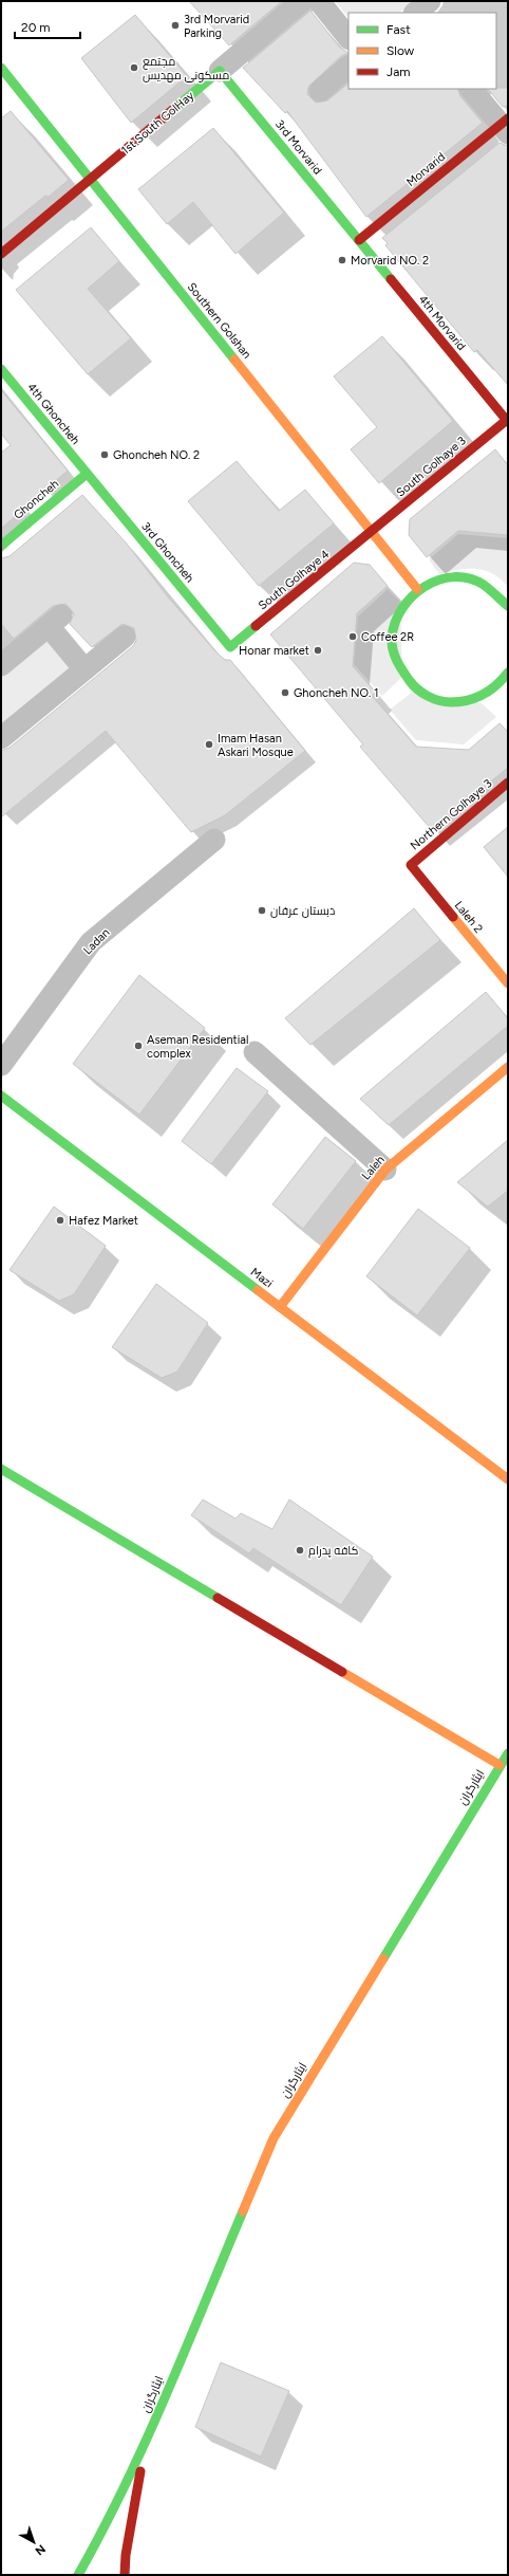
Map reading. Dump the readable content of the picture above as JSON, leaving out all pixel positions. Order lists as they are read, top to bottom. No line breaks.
{"streets":{"street":["1st South GolHay","3rd Morvarid","Morvarid","Southern Golshan","4th Morvarid","4th Ghoncheh","South Golhaye 3","Ghoncheh","3rd Ghoncheh","South Golhaye 4","Northern Golhaye 3","Laleh 2","Ladan","Laleh","Mazi","ایثارگران"]},"crossings":[["1st South GolHay","3rd Morvarid"],["1st South GolHay","Southern Golshan"],["3rd Morvarid","Morvarid"],["3rd Morvarid","4th Morvarid"],["Morvarid","4th Morvarid"],["Southern Golshan","South Golhaye 3"],["Southern Golshan","South Golhaye 4"],["4th Morvarid","South Golhaye 3"],["4th Ghoncheh","Ghoncheh"],["4th Ghoncheh","3rd Ghoncheh"],["South Golhaye 3","South Golhaye 4"],["Ghoncheh","3rd Ghoncheh"],["3rd Ghoncheh","South Golhaye 4"],["Northern Golhaye 3","Laleh 2"],["Laleh","Mazi"]],"places":["3rd Morvarid Parking","مجتمع مسکونی مهدیس","Morvarid NO. 2","Ghoncheh NO. 2","Coffee 2R","Honar market","Ghoncheh NO. 1","Imam Hasan Askari Mosque","دبستان عرفان","Aseman Residential complex","Hafez Market","کافه پدرام"],"legend":["Fast","Slow","Jam"],"scale_bar":"20 m","north":"bottom right"}
